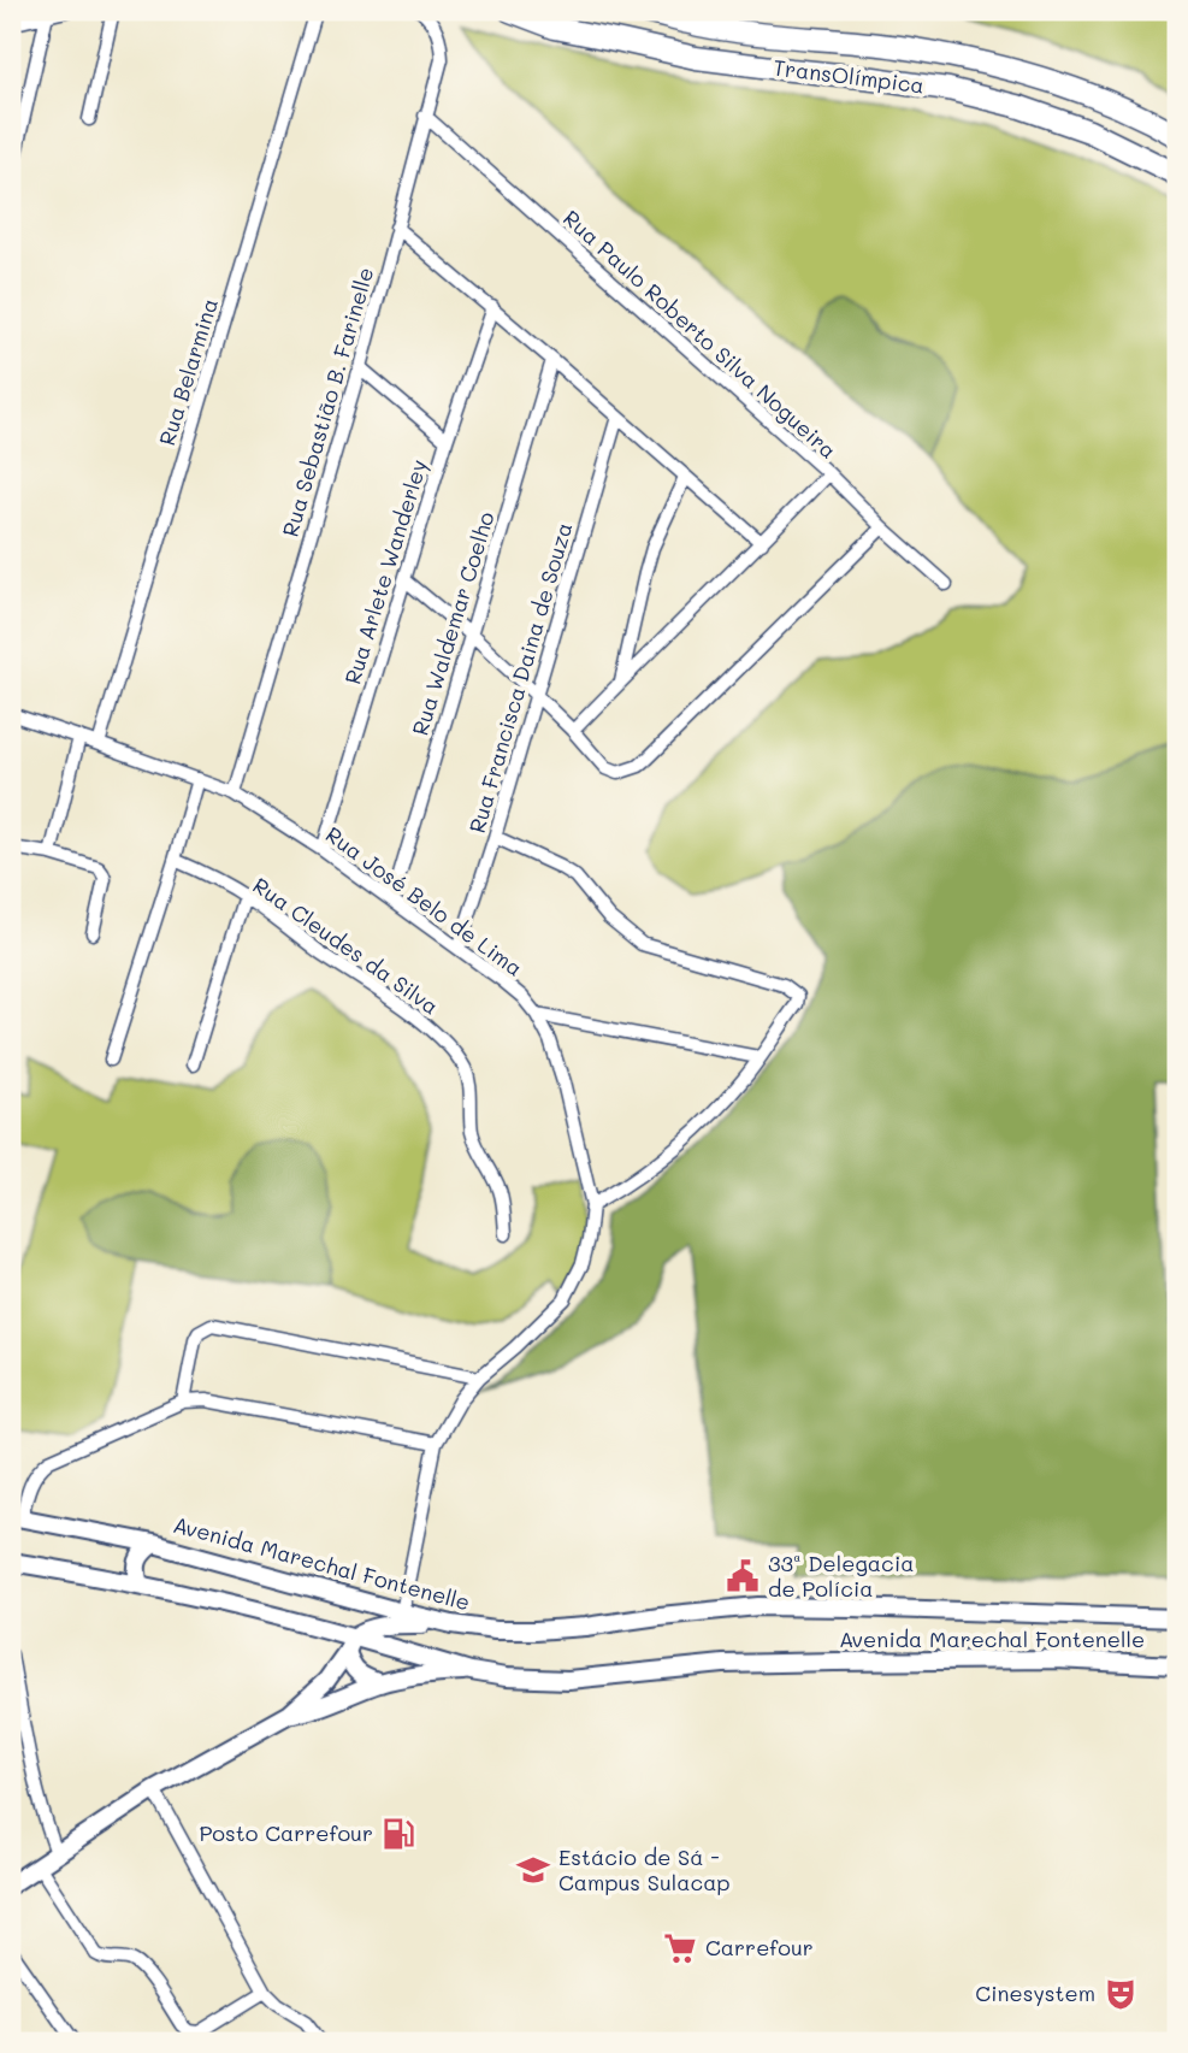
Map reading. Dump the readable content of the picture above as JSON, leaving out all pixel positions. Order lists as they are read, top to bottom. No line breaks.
{"streets":{"highway":["TransOlímpica"],"main road":["Avenida Marechal Fontenelle"],"street":["Rua Paulo Roberto Silva Nogueira","Rua Belarmina","Rua Sebastião B. Farinelle","Rua Arlete Wanderley","Rua Waldemar Coelho","Rua Francisca Daina de Souza","Rua José Belo de Lima","Rua Cleudes da Silva"]},"crossings":[["Rua Paulo Roberto Silva Nogueira","Rua Sebastião B. Farinelle"],["Rua Belarmina","Rua José Belo de Lima"],["Rua Sebastião B. Farinelle","Rua José Belo de Lima"],["Rua Arlete Wanderley","Rua José Belo de Lima"],["Rua Waldemar Coelho","Rua José Belo de Lima"],["Rua Francisca Daina de Souza","Rua José Belo de Lima"],["Rua José Belo de Lima","Avenida Marechal Fontenelle"]],"places":{"public building":["33ª Delegacia de Polícia"],"fuel station":["Posto Carrefour"],"school or university":["Estácio de Sá - Campus Sulacap"],"supermarket":["Carrefour"],"theatre":["Cinesystem"]}}
